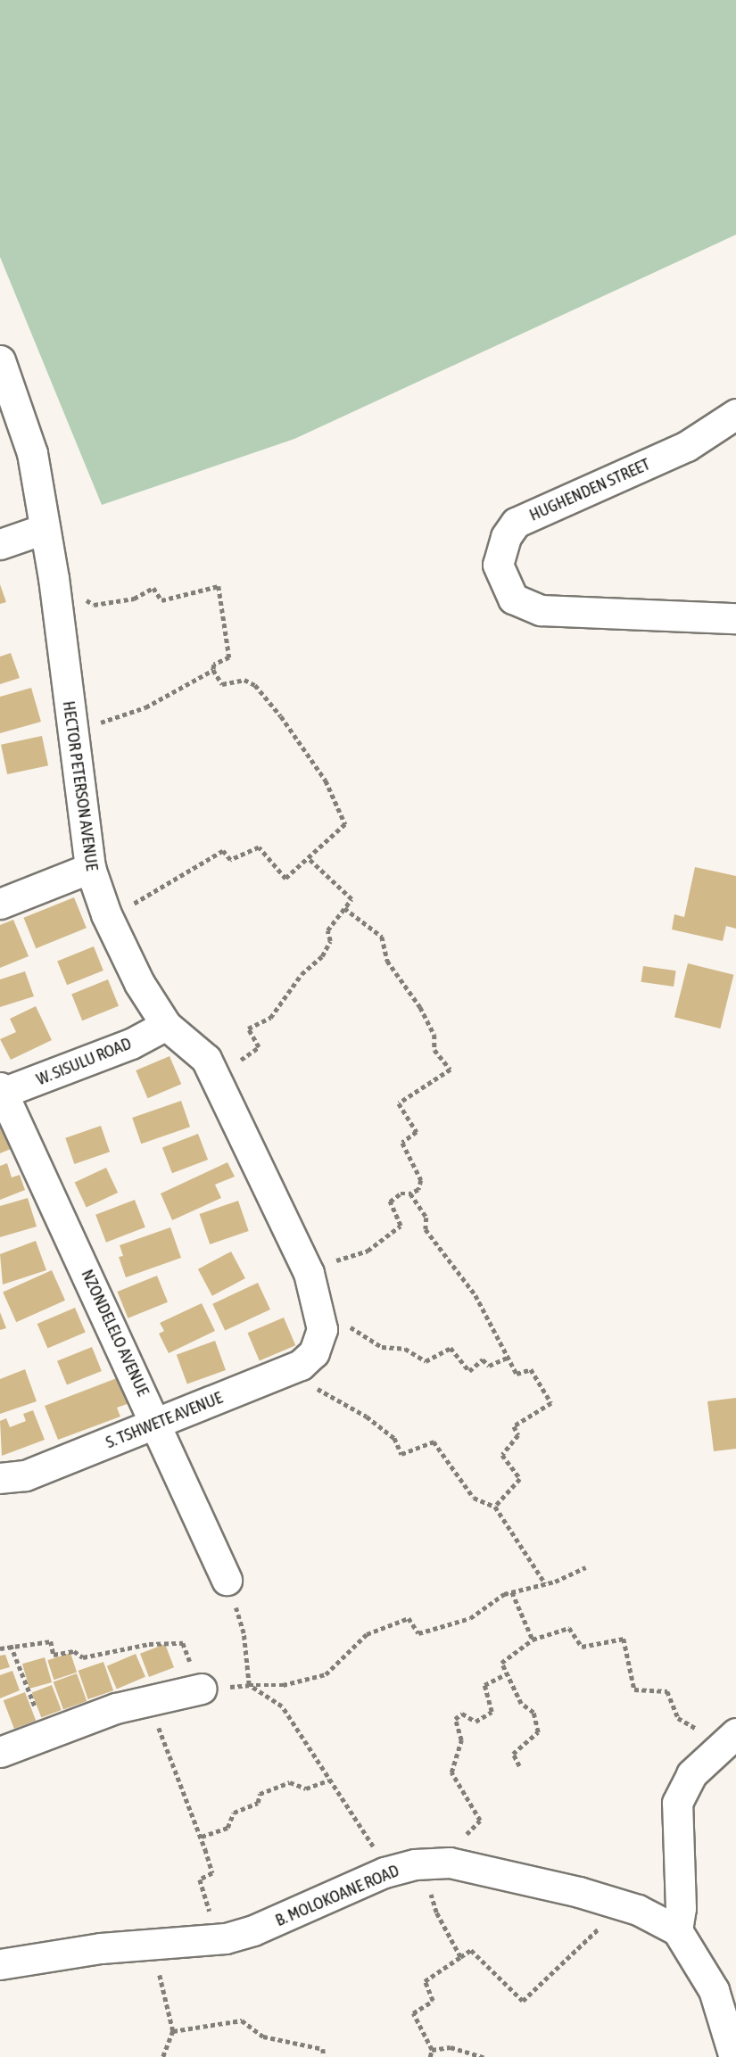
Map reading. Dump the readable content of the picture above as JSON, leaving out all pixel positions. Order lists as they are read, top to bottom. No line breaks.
{"streets":{"street":["HUGHENDEN STREET","HECTOR PETERSON AVENUE","W. SISULU ROAD","NZONDELELO AVENUE","S. TSHWETE AVENUE","B. MOLOKOANE ROAD"]},"crossings":[["HECTOR PETERSON AVENUE","W. SISULU ROAD"],["HECTOR PETERSON AVENUE","S. TSHWETE AVENUE"],["W. SISULU ROAD","NZONDELELO AVENUE"],["NZONDELELO AVENUE","S. TSHWETE AVENUE"]]}
